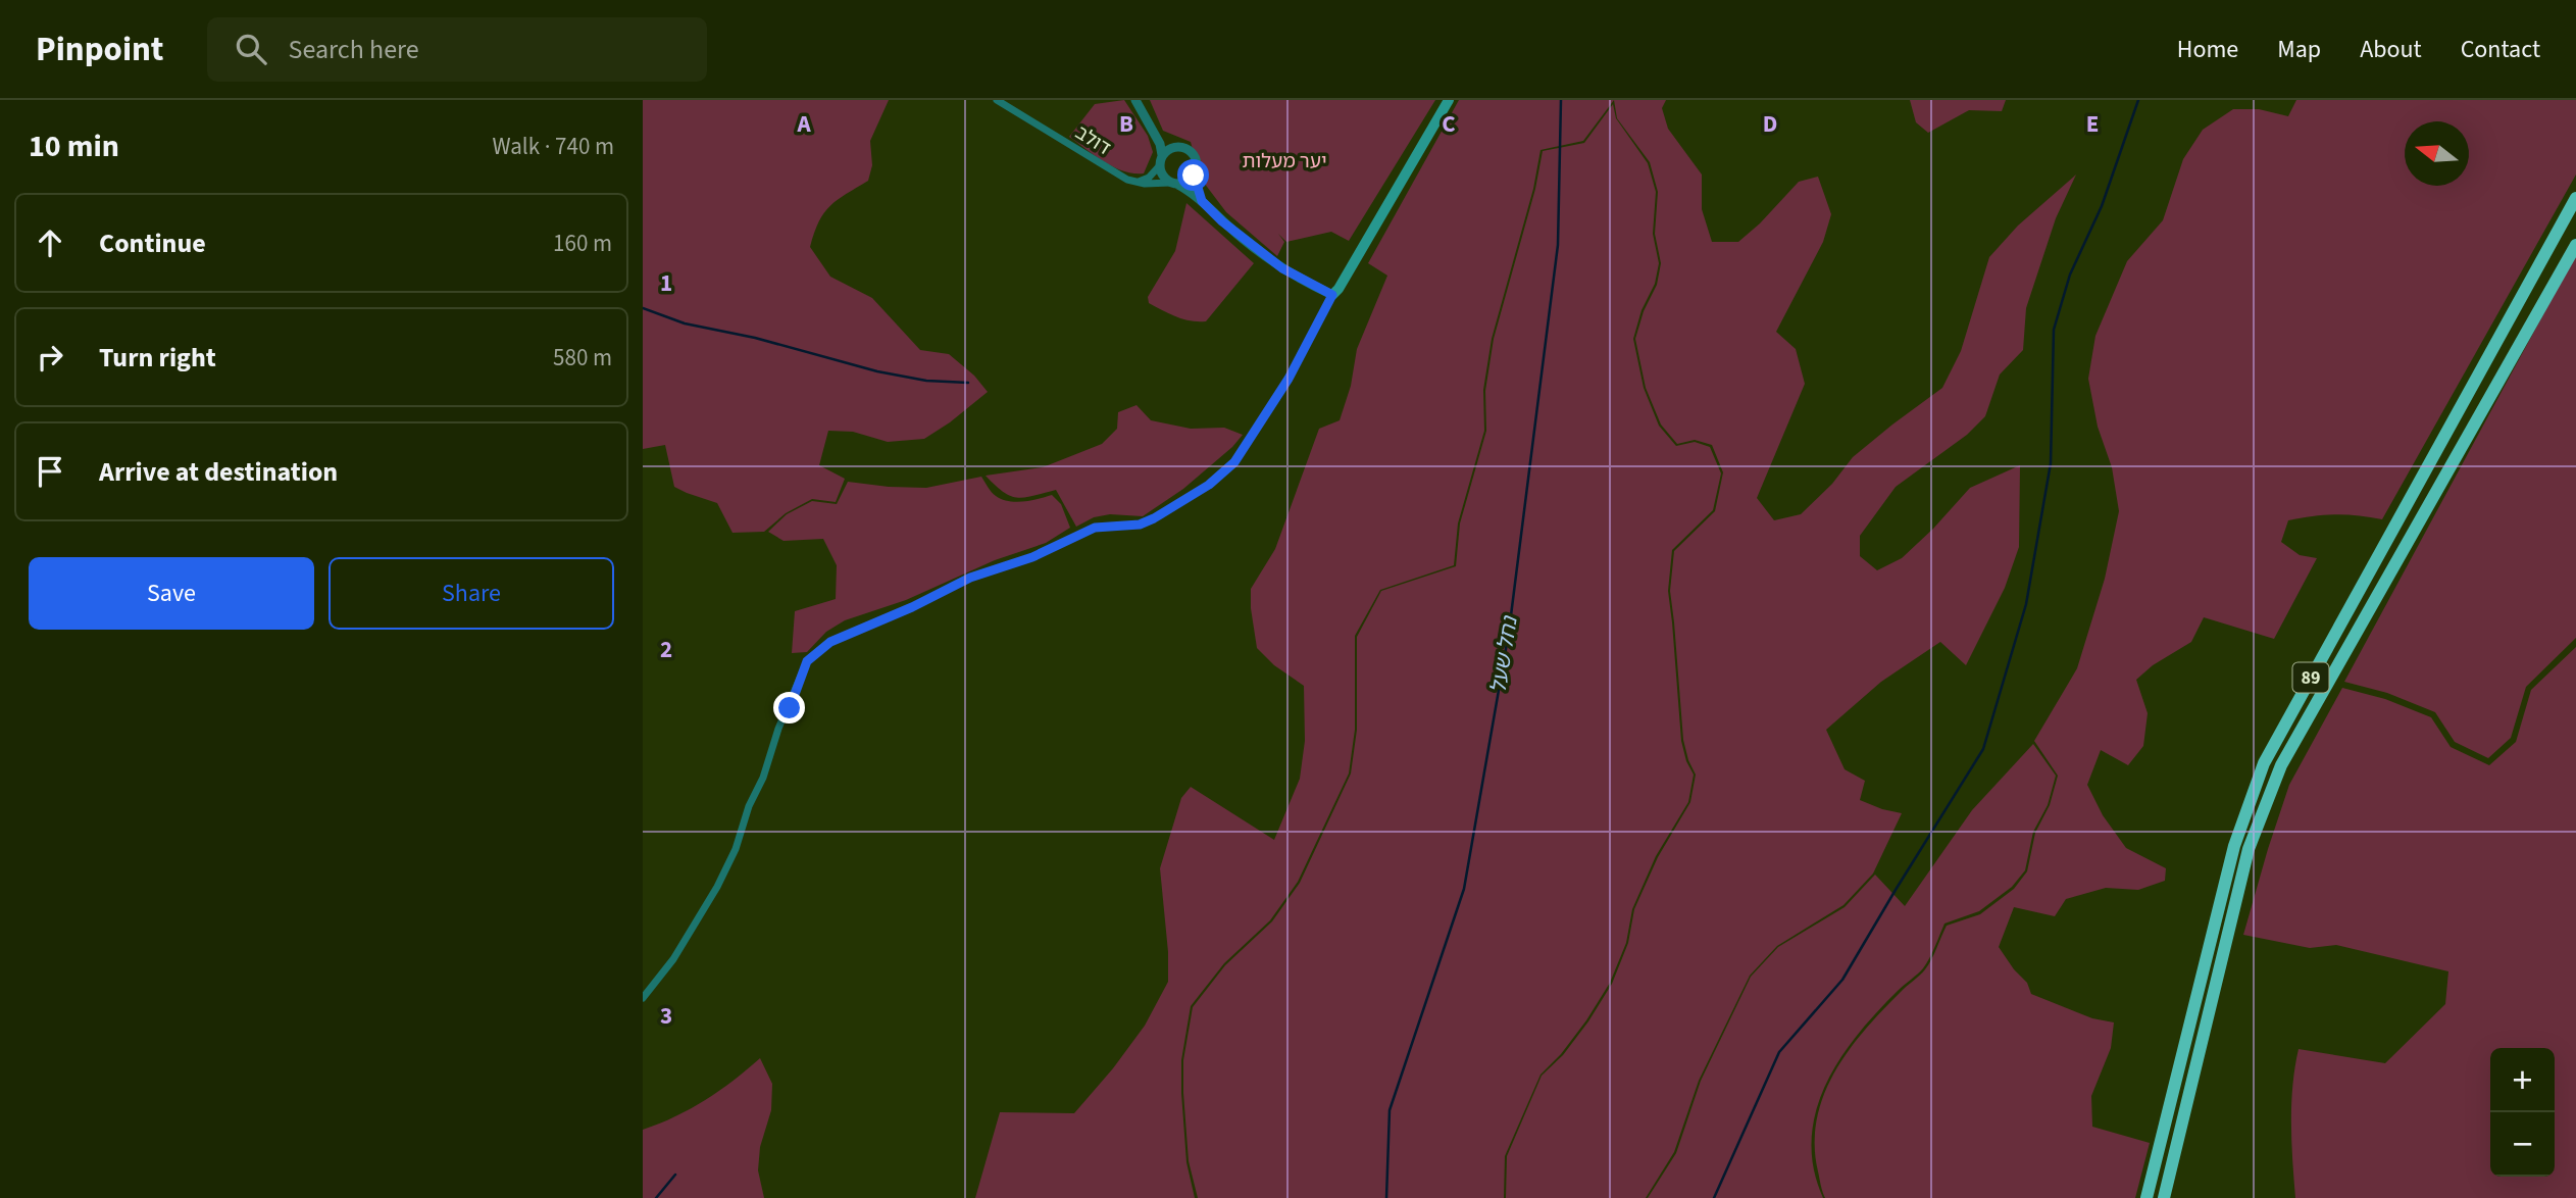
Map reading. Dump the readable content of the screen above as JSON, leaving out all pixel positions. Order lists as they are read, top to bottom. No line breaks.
{"streets":{"highway":["89"],"street":["דולב"]},"water":["נחל שעל"],"parks":["יער מעלות"],"north":"left","page":{"header":"Pinpoint","search":"Search here","nav":["Home","Map","About","Contact"],"heading":["10 min","Walk · 740 m"],"list":[["Continue","160 m"],["Turn right","580 m"],"Arrive at destination"],"buttons":["Save","Share"],"map_buttons":["+","−"]},"grid":{"columns":["A","B","C","D","E"],"rows":["1","2","3"]}}
